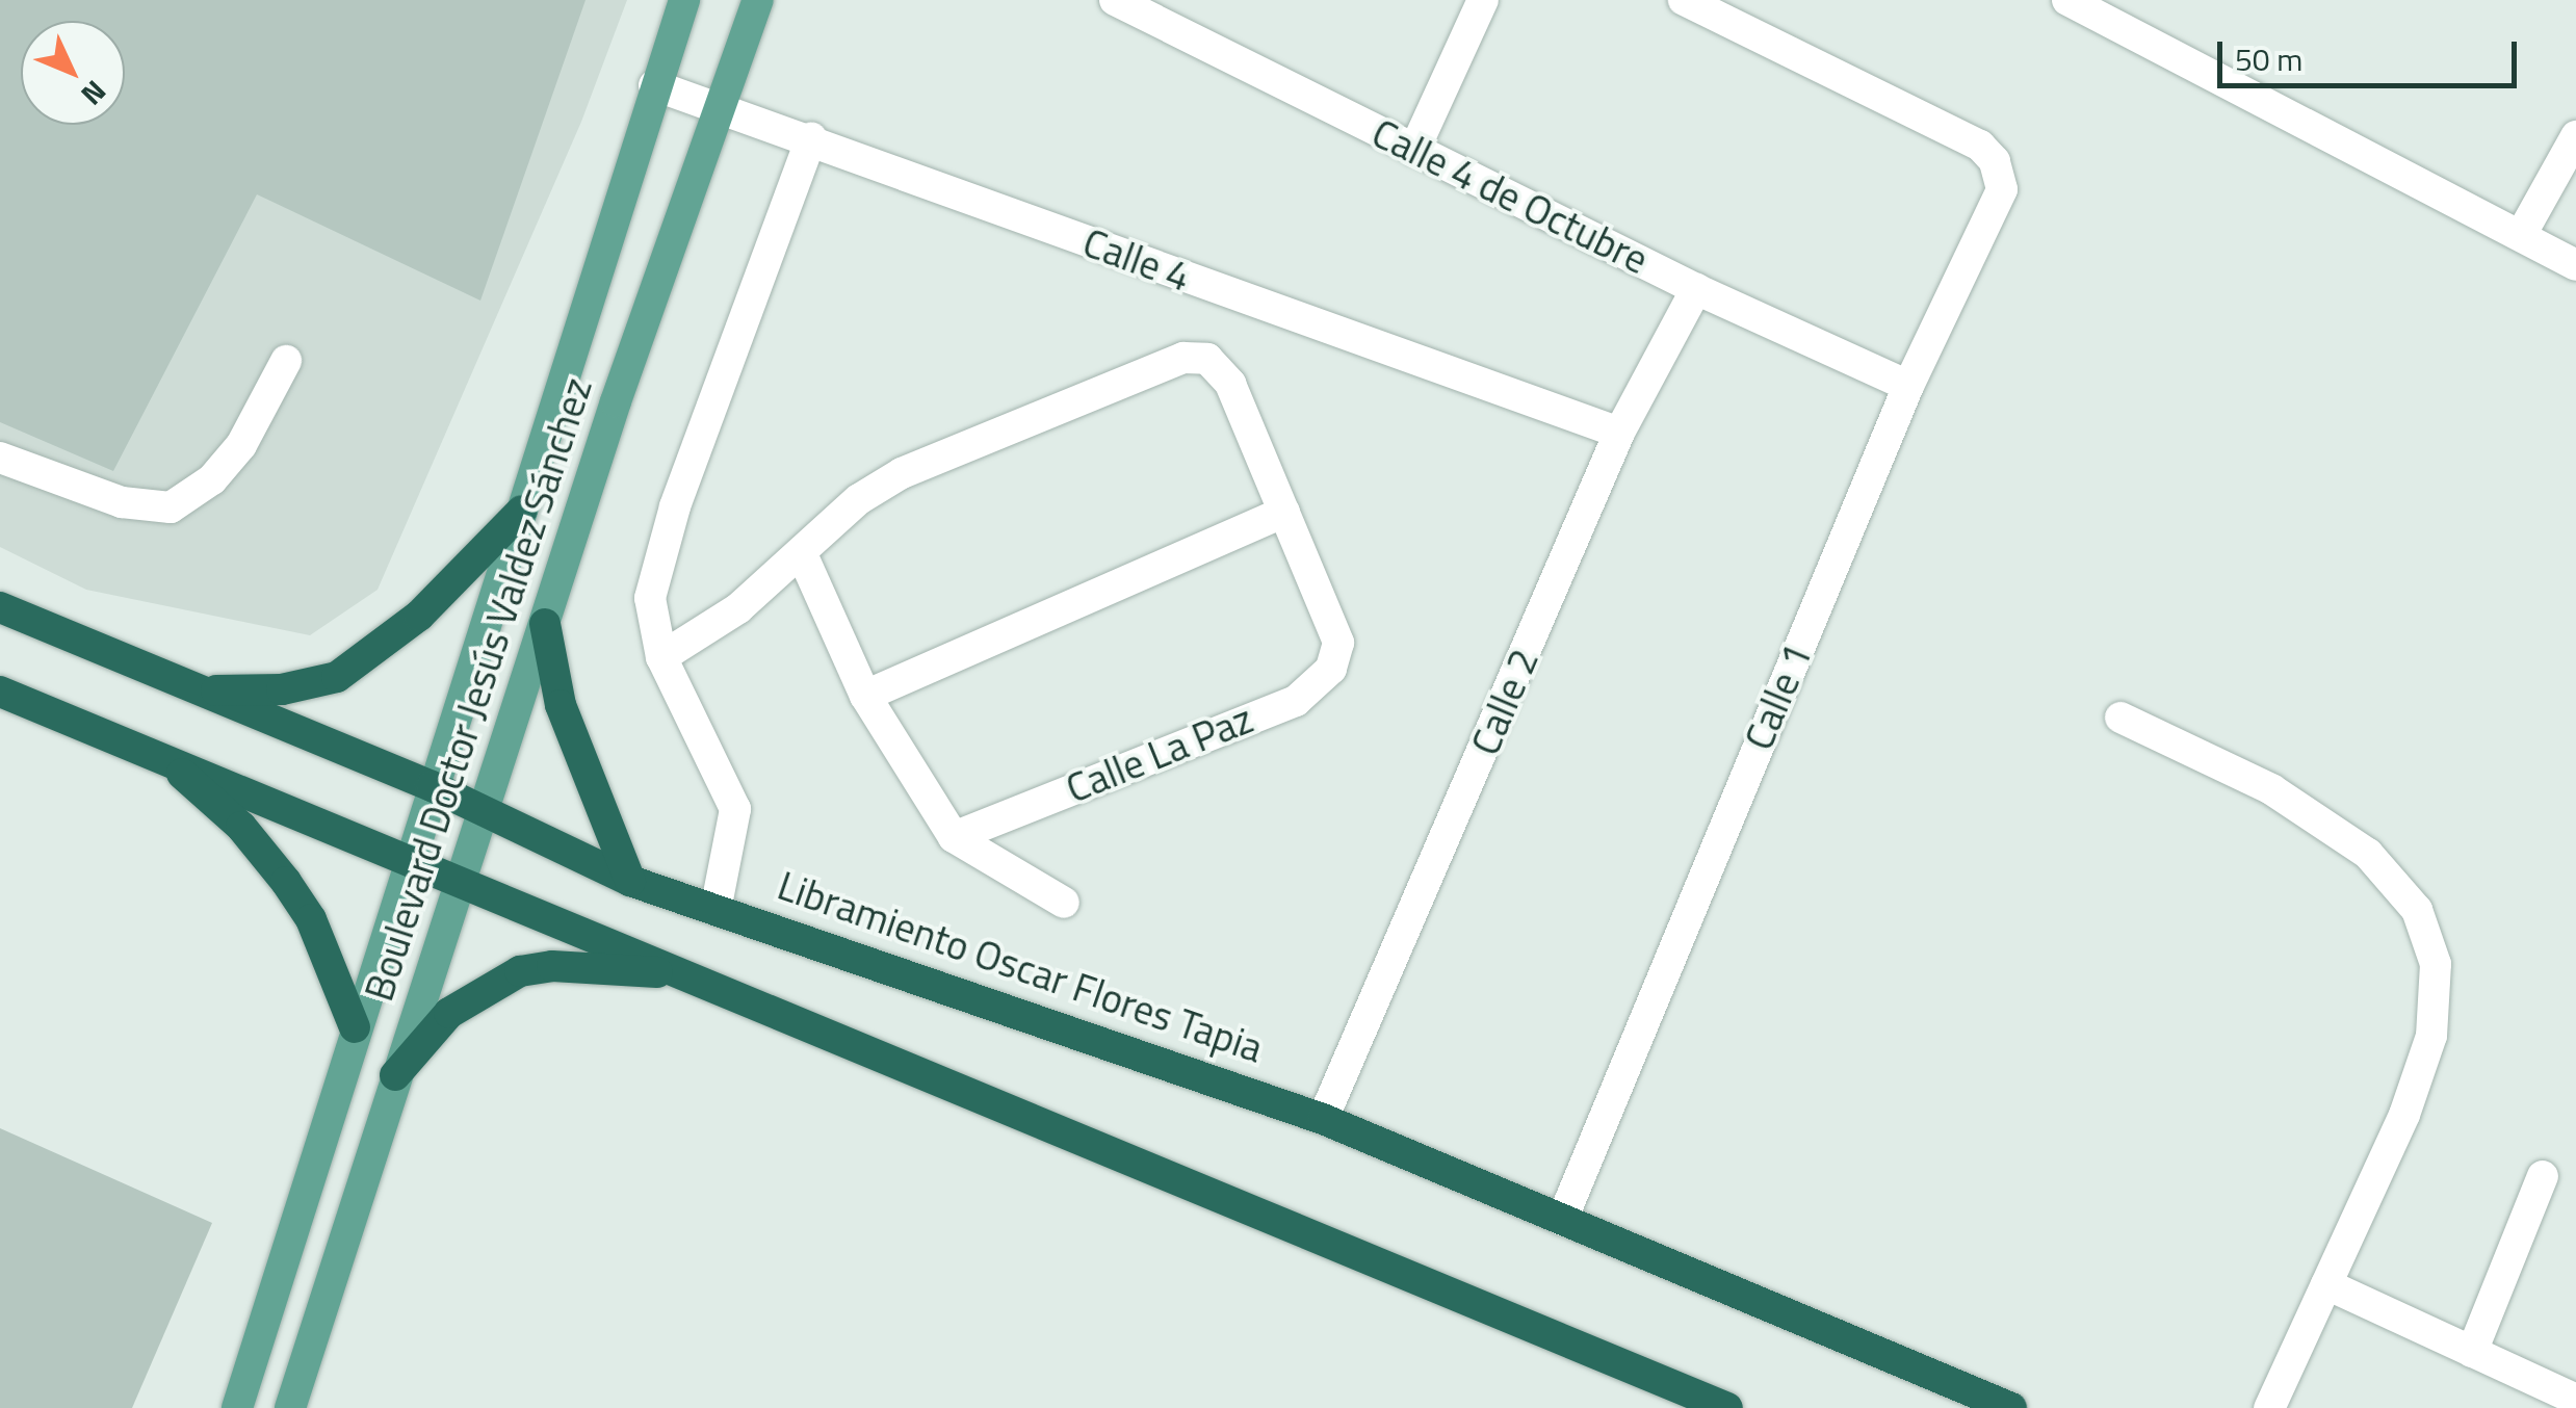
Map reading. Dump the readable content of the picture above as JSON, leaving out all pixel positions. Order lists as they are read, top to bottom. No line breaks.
{"streets":{"highway":["Libramiento Oscar Flores Tapia"],"main road":["Boulevard Doctor Jesús Valdez Sánchez"],"street":["Calle 4 de Octubre","Calle 4","Calle 1","Calle 2","Calle La Paz"]},"crossings":[["Calle 4 de Octubre","Calle 1"],["Calle 4 de Octubre","Calle 2"],["Calle 4","Boulevard Doctor Jesús Valdez Sánchez"],["Calle 4","Calle 2"],["Boulevard Doctor Jesús Valdez Sánchez","Libramiento Oscar Flores Tapia"],["Calle 1","Libramiento Oscar Flores Tapia"],["Calle 2","Libramiento Oscar Flores Tapia"]],"scale_bar":"50 m","north":"bottom right"}
